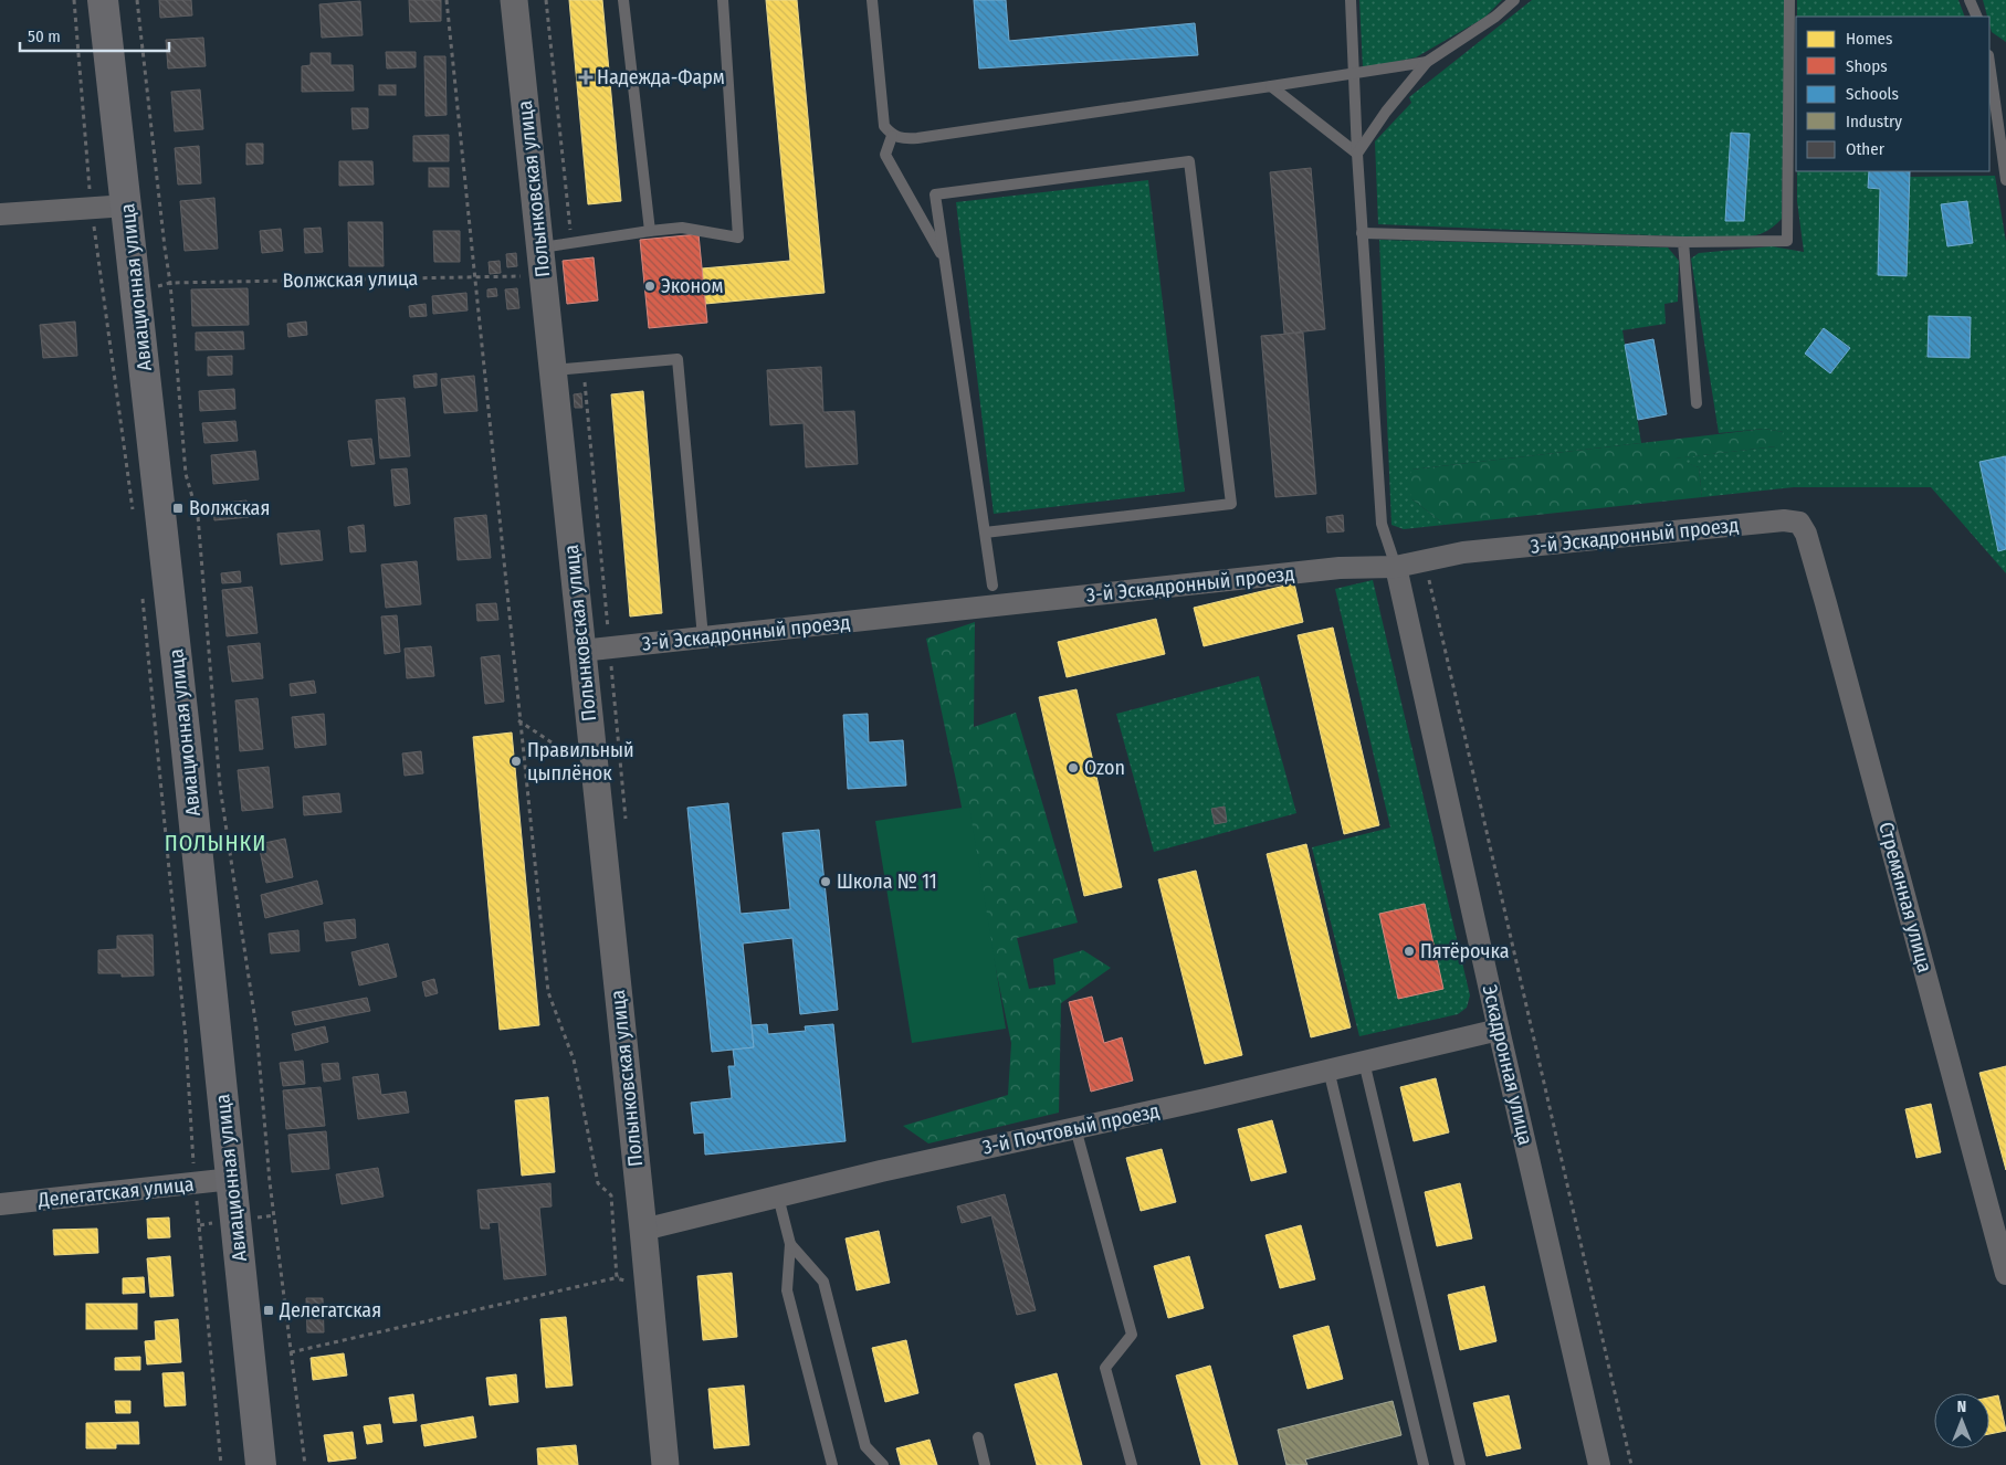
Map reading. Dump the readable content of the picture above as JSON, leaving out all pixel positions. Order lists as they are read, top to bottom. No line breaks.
{"streets":{"main road":["Авиационная улица"],"street":["Полынковская улица","3-й Эскадронный проезд","Стремянная улица","Эскадронная улица","3-й Почтовый проезд","Делегатская улица"],"path":["Волжская улица"]},"crossings":[["Полынковская улица","Волжская улица"],["Полынковская улица","3-й Эскадронный проезд"],["Полынковская улица","3-й Почтовый проезд"],["Авиационная улица","Делегатская улица"],["3-й Эскадронный проезд","Стремянная улица"],["3-й Эскадронный проезд","Эскадронная улица"],["Эскадронная улица","3-й Почтовый проезд"]],"districts":["ПОЛЫНКИ"],"places":{"health":["Надежда-Фарм"],"other":["Эконом","Правильный цыплёнок","Ozon","Школа № 11","Пятёрочка"],"transit":["Волжская","Делегатская"]},"legend":["Homes","Shops","Schools","Industry","Other"],"scale_bar":"50 m","north":"top"}
